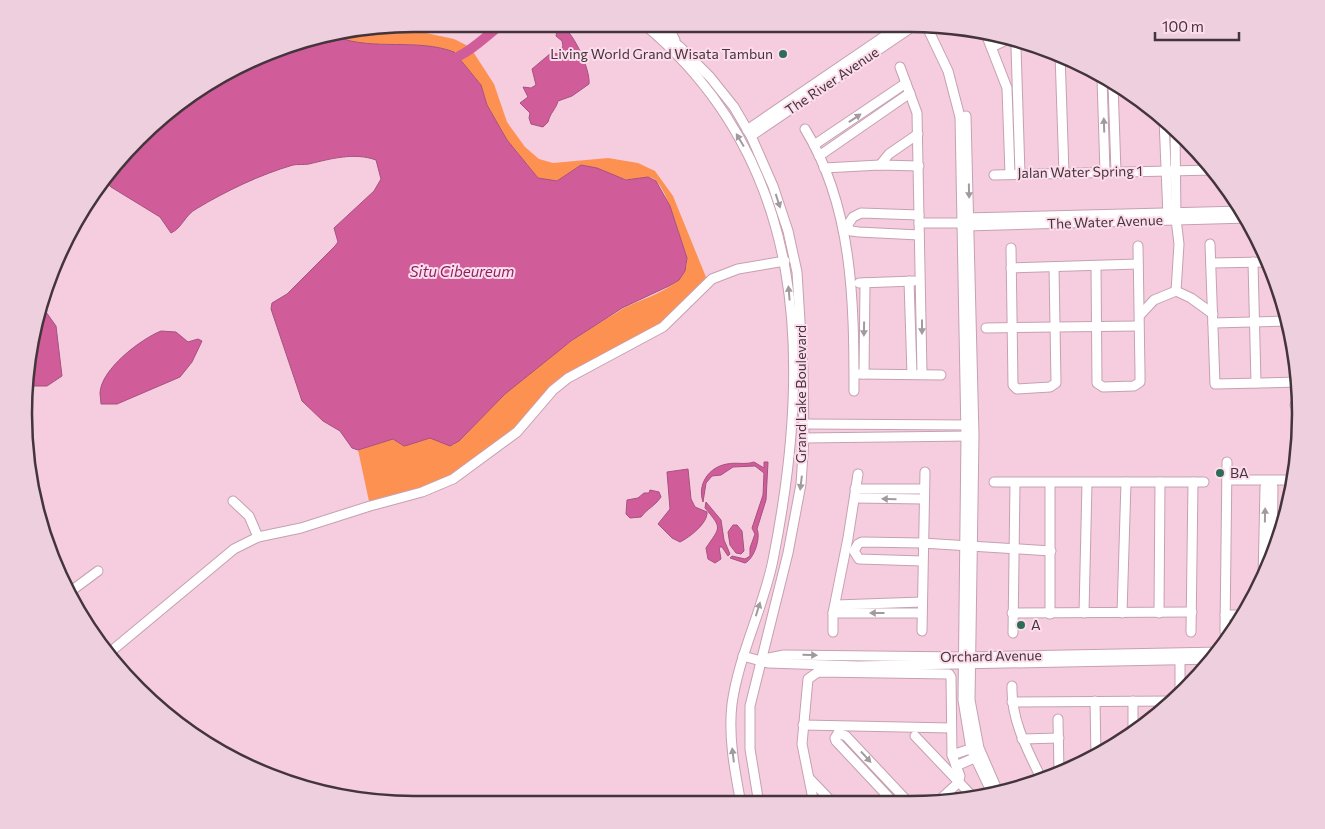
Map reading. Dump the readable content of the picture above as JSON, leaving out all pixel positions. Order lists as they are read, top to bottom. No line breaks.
{"streets":{"street":["The River Avenue","Jalan Water Spring 1","The Water Avenue","Grand Lake Boulevard","Orchard Avenue"]},"crossings":[["The River Avenue","Grand Lake Boulevard"],["Grand Lake Boulevard","Orchard Avenue"]],"water":["Situ Cibeureum"],"places":["Living World Grand Wisata Tambun","BA","A"],"scale_bar":"100 m"}
